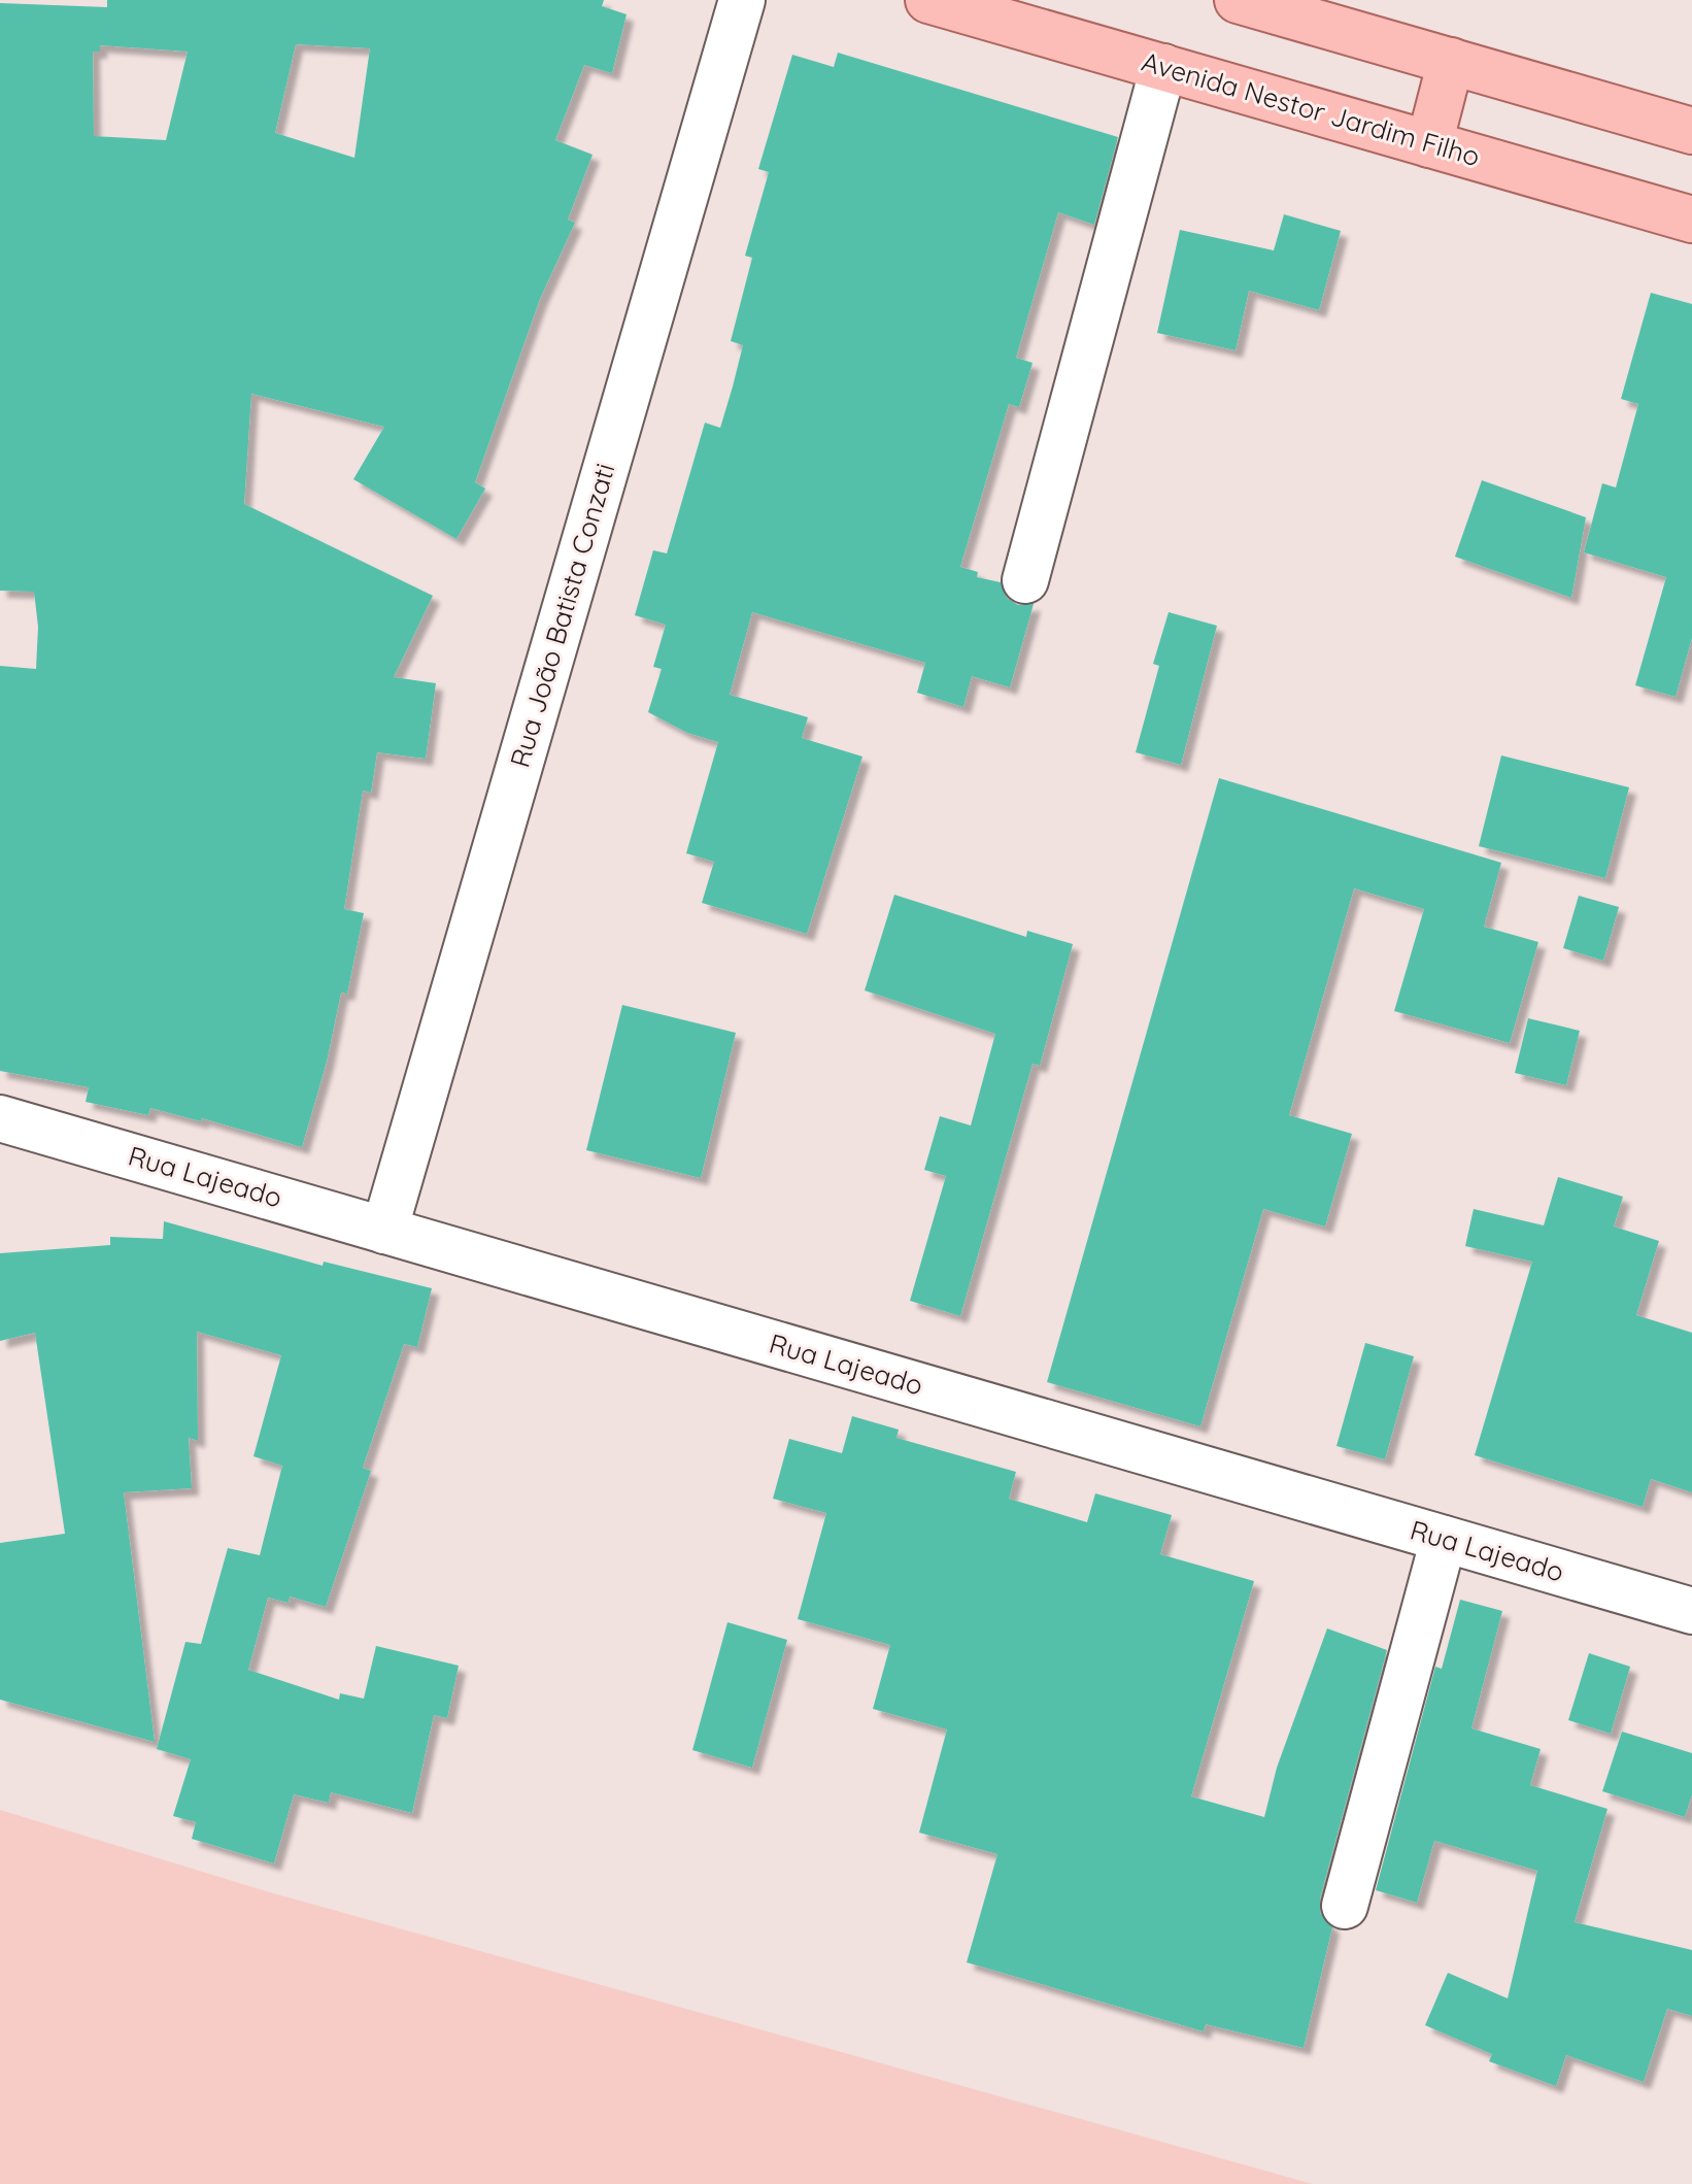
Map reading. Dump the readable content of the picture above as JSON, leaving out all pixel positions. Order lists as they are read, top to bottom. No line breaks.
{"streets":{"main road":["Avenida Nestor Jardim Filho"],"street":["Rua João Batista Conzati","Rua Lajeado"]},"crossings":[["Rua João Batista Conzati","Rua Lajeado"]]}
